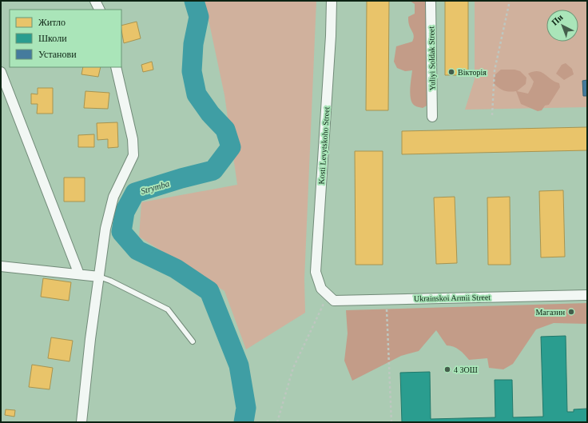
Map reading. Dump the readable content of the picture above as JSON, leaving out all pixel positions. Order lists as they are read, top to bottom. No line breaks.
{"streets":{"street":["Yuliyi Soldak Street","Kosti Levytskoho Street","Ukrainskoi Armii Street"]},"crossings":[["Kosti Levytskoho Street","Ukrainskoi Armii Street"]],"water":["Strymba"],"places":["Вікторія","Магазин","4 ЗОШ"],"legend":["Житло","Школи","Установи"],"north":"top left"}
